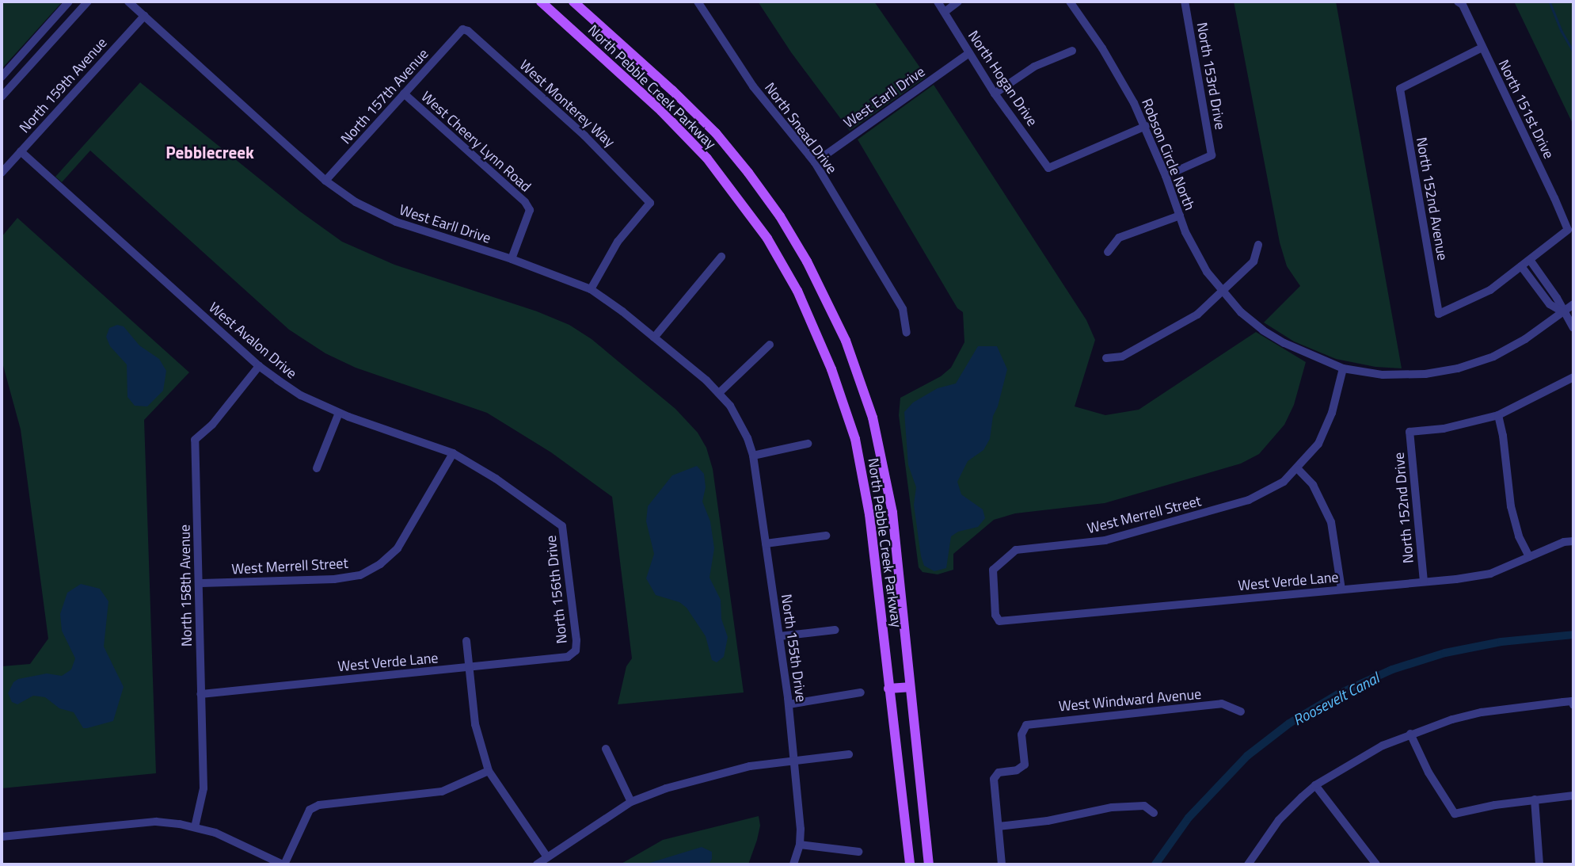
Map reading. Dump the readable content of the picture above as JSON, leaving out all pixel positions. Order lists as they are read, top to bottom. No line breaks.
{"streets":{"main road":["North Pebble Creek Parkway"],"street":["North 153rd Drive","North Hogan Drive","North 159th Avenue","North 157th Avenue","West Earll Drive","West Monterey Way","North 151st Drive","North Snead Drive","West Cheery Lynn Road","Robson Circle North","North 152nd Avenue","West Avalon Drive","North 152nd Drive","West Merrell Street","West Verde Lane","North 158th Avenue","North 156th Drive","North 155th Drive","West Windward Avenue"]},"crossings":[["North 153rd Drive","Robson Circle North"],["North Hogan Drive","West Earll Drive"],["North Hogan Drive","Robson Circle North"],["North 159th Avenue","West Earll Drive"],["North 159th Avenue","West Avalon Drive"],["North 157th Avenue","West Earll Drive"],["North 157th Avenue","West Monterey Way"],["North 157th Avenue","West Cheery Lynn Road"],["West Earll Drive","West Monterey Way"],["West Earll Drive","North Snead Drive"],["West Earll Drive","West Cheery Lynn Road"],["West Earll Drive","North 155th Drive"],["North 151st Drive","North 152nd Avenue"],["Robson Circle North","West Merrell Street"],["West Avalon Drive","West Merrell Street"],["West Avalon Drive","North 158th Avenue"],["West Avalon Drive","North 156th Drive"],["North 152nd Drive","West Verde Lane"],["West Merrell Street","West Verde Lane"],["West Merrell Street","North 158th Avenue"],["West Verde Lane","North 158th Avenue"],["West Verde Lane","North 156th Drive"]],"districts":["Pebblecreek"],"water":["Roosevelt Canal"]}
